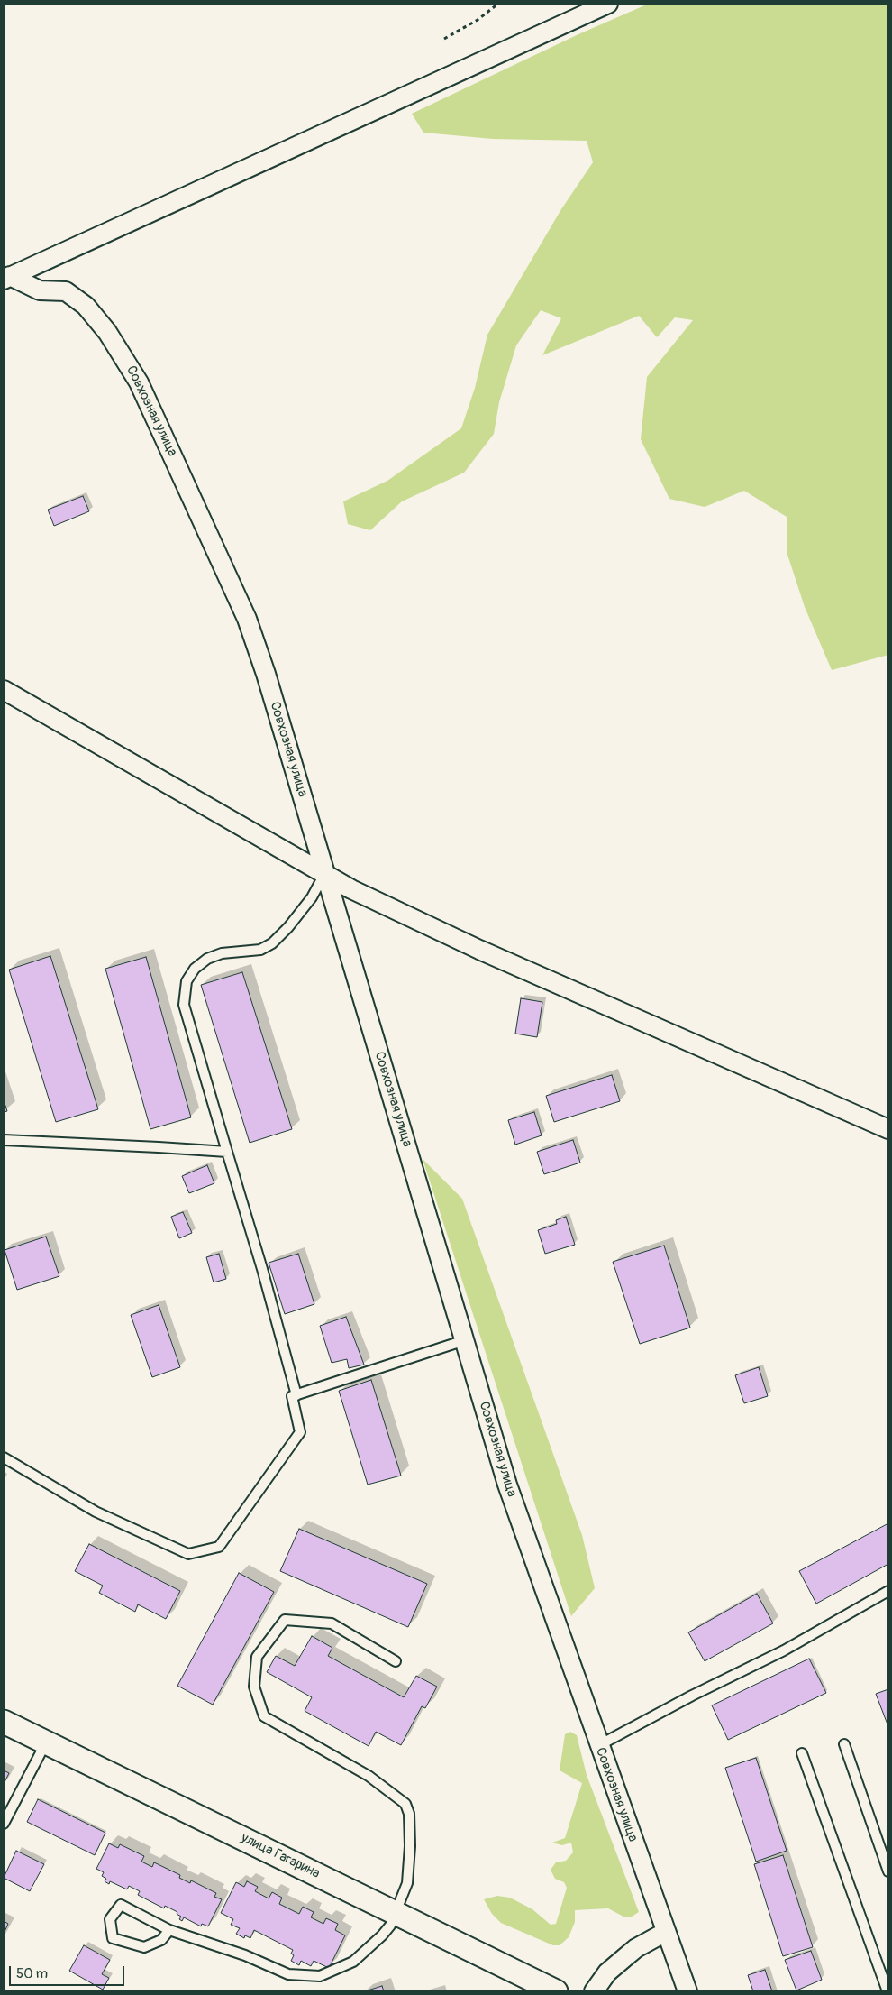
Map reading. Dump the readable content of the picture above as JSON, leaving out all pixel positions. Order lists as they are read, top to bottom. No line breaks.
{"streets":{"street":["Совхозная улица","улица Гагарина"]},"scale_bar":"50 m"}
